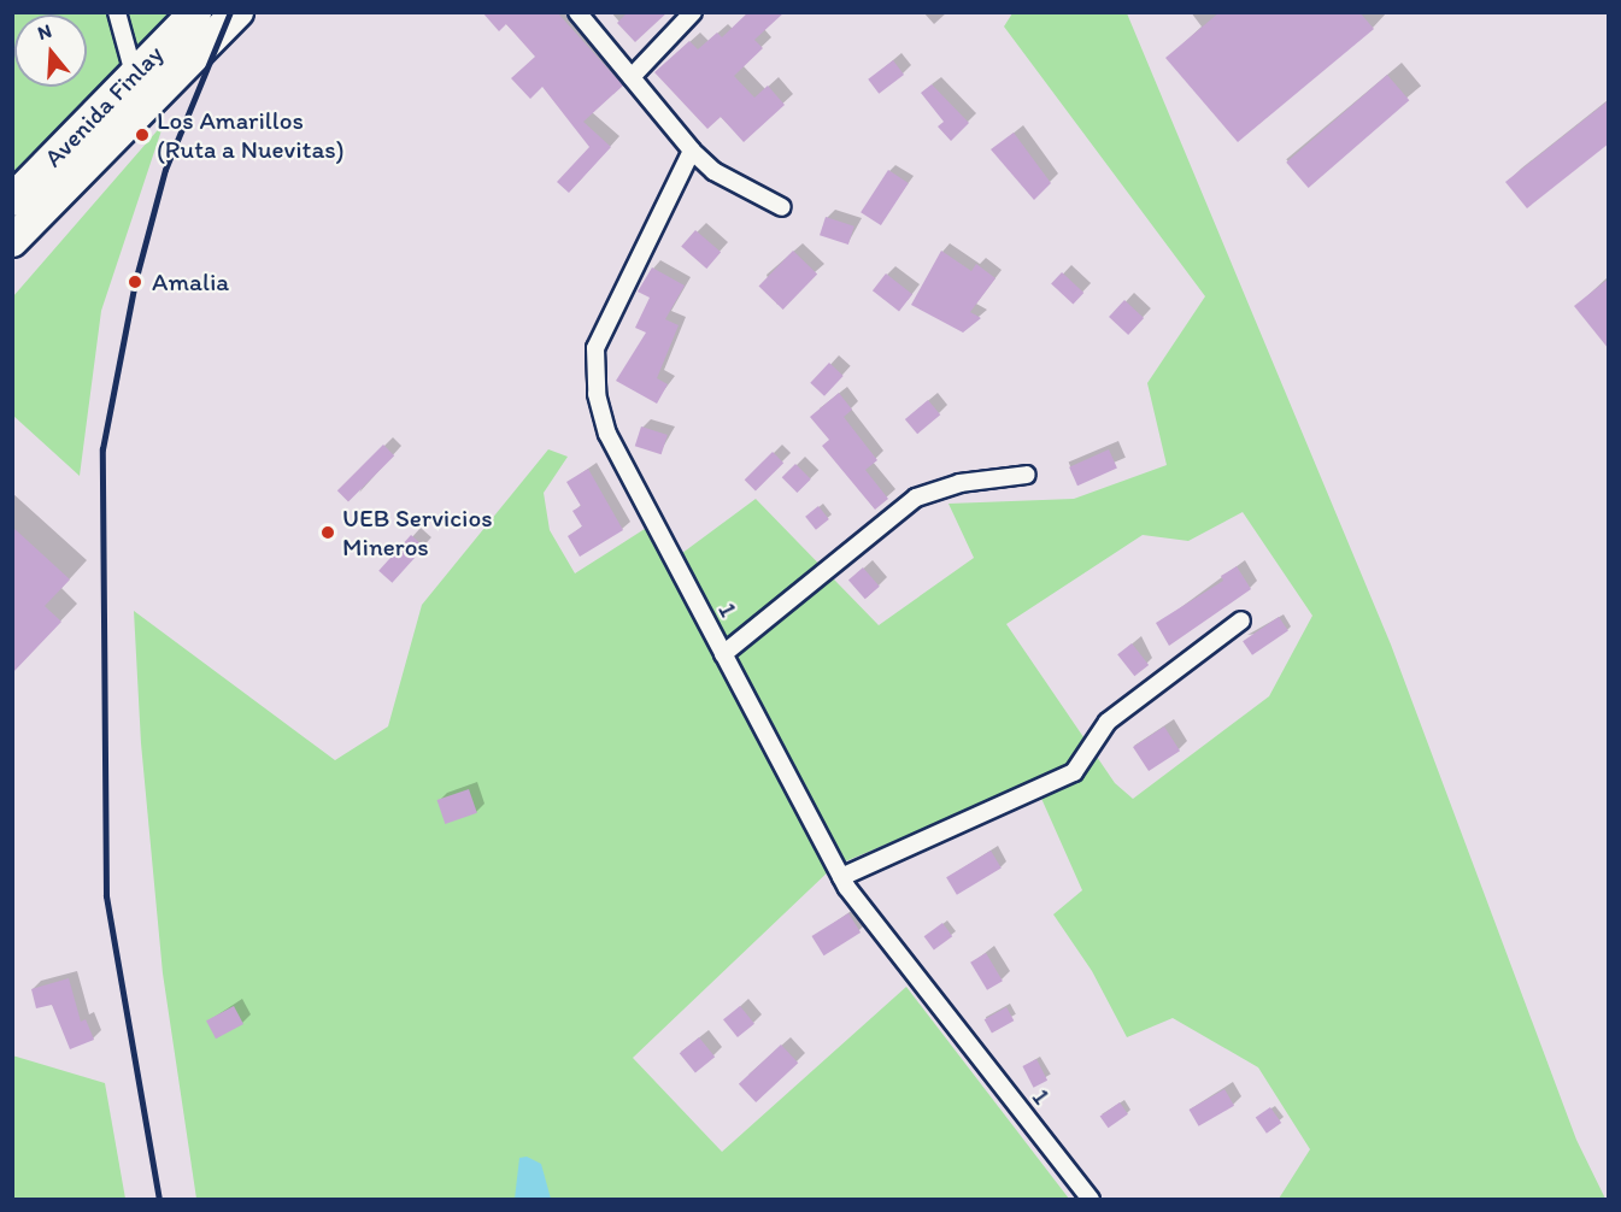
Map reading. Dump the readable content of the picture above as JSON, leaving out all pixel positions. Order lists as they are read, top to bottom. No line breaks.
{"streets":{"highway":["Avenida Finlay"],"street":["1"]},"places":["Los Amarillos (Ruta a Nuevitas)","Amalia","UEB Servicios Mineros"],"north":"top"}
